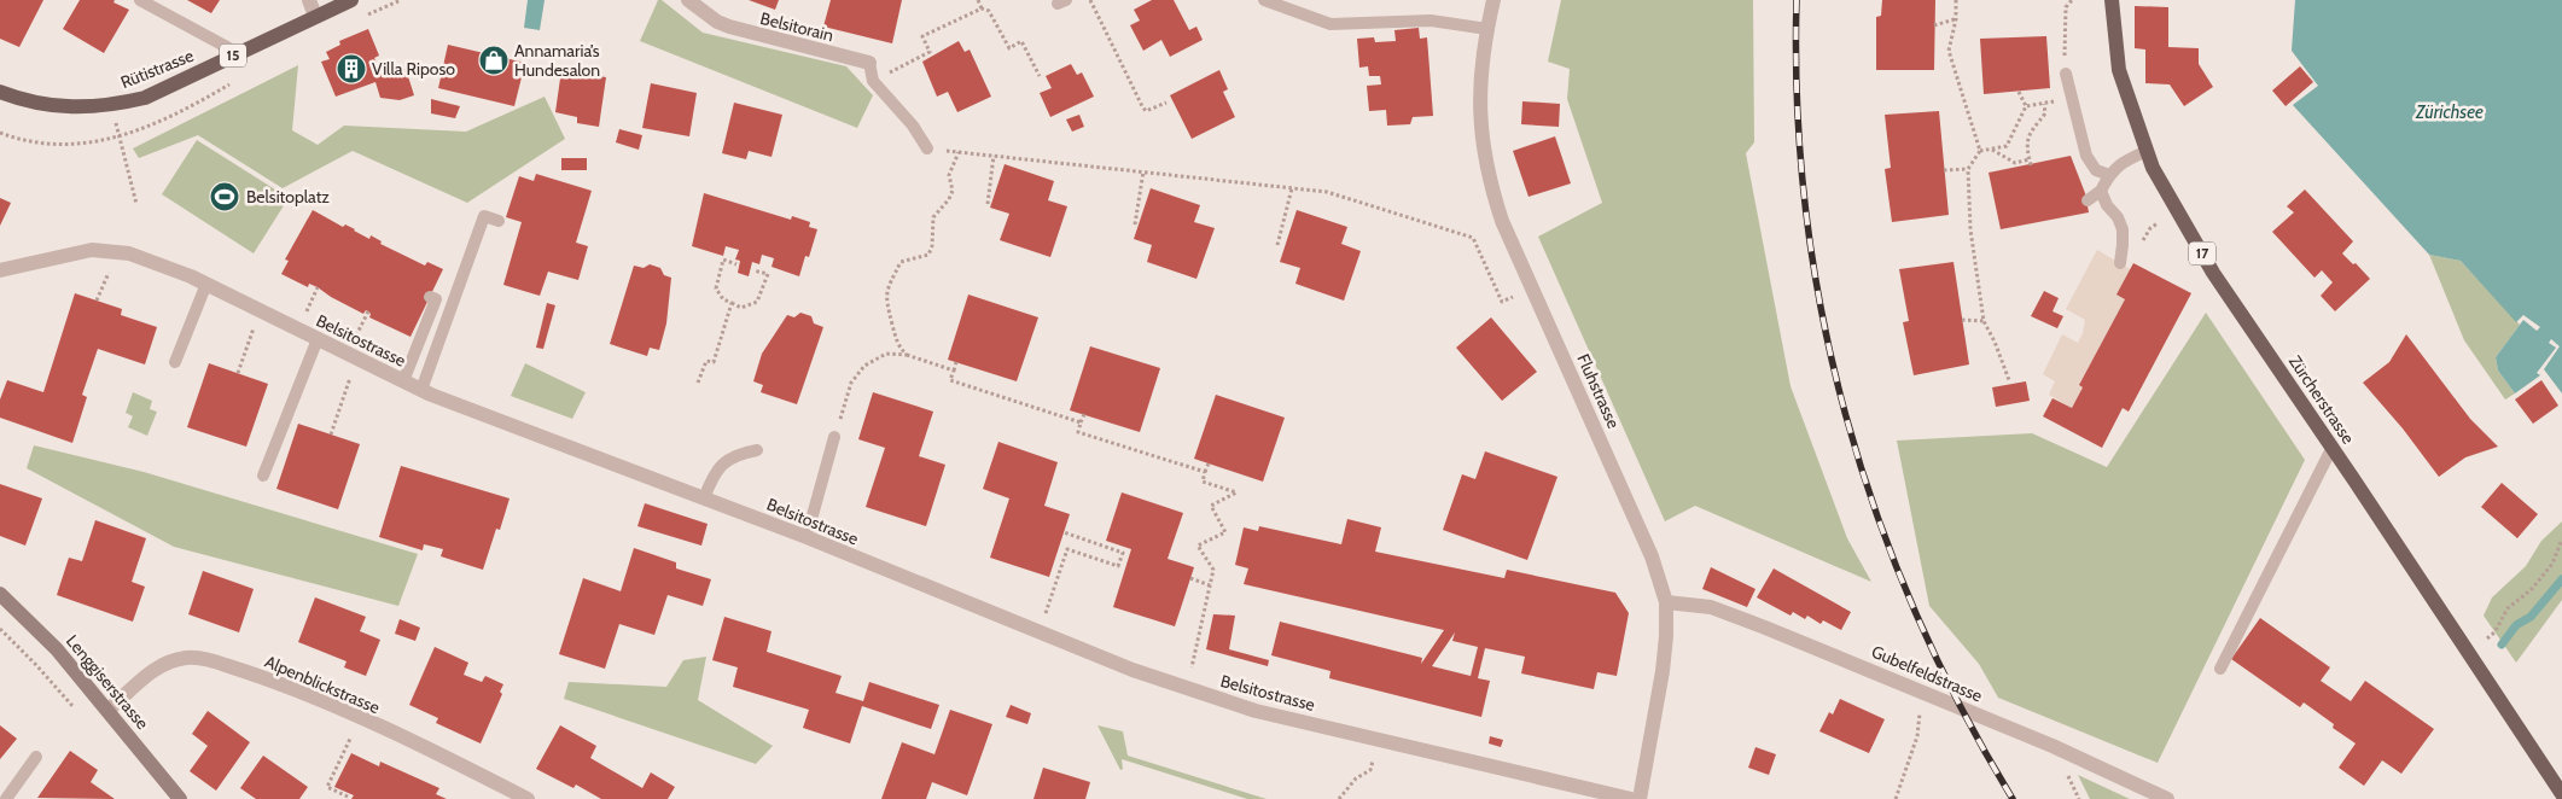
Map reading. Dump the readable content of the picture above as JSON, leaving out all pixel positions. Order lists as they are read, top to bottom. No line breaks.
{"streets":{"main road":["15","Rütistrasse","17","Zürcherstrasse"],"street":["Belsitorain","Belsitostrasse","Fluhstrasse","Gubelfeldstrasse","Lenggiserstrasse","Alpenblickstrasse"]},"crossings":[["Fluhstrasse","Gubelfeldstrasse"],["Lenggiserstrasse","Alpenblickstrasse"]],"water":["Zürichsee"],"places":{"shop":["Annamaria’s Hundesalon"],"building":["Villa Riposo"],"sports":["Belsitoplatz"]}}
